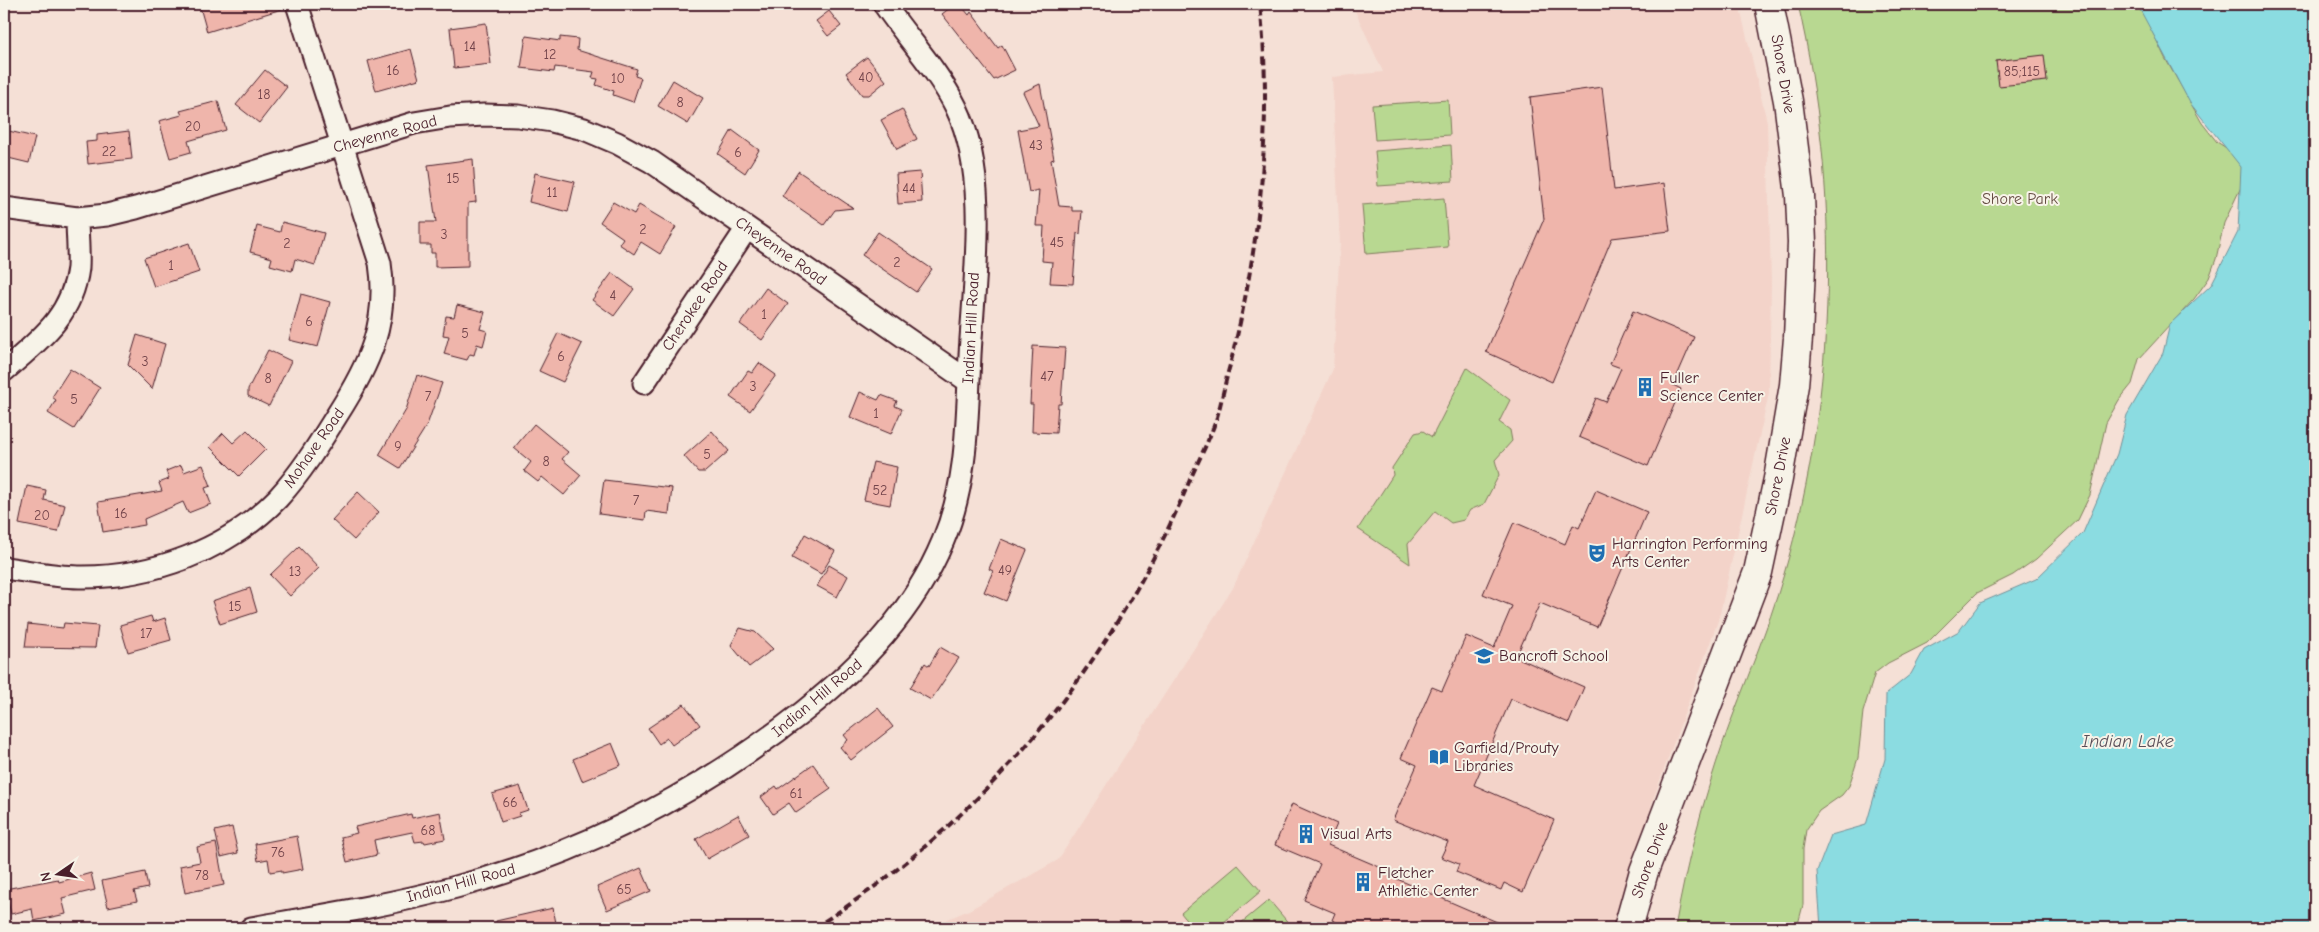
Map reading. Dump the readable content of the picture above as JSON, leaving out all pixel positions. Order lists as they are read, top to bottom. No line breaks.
{"streets":{"main road":["Shore Drive"],"street":["Cheyenne Road","Cherokee Road","Indian Hill Road","Mohave Road"]},"crossings":[["Cheyenne Road","Cherokee Road"],["Cheyenne Road","Indian Hill Road"],["Cheyenne Road","Mohave Road"]],"water":["Indian Lake"],"parks":["Shore Park"],"places":{"building":["Fuller Science Center","Visual Arts","Fletcher Athletic Center"],"theatre":["Harrington Performing Arts Center"],"school or university":["Bancroft School"],"library":["Garfield/Prouty Libraries"]},"house_numbers":["14","12","16","85;115","40","10","18","8","20","43","22","6","15","44","11","2","3","45","2","2","1","4","1","6","5","6","3","47","8","3","7","5","1","9","5","8","52","7","16","20","49","13","15","17","61","66","68","76","78","65"],"north":"left"}
